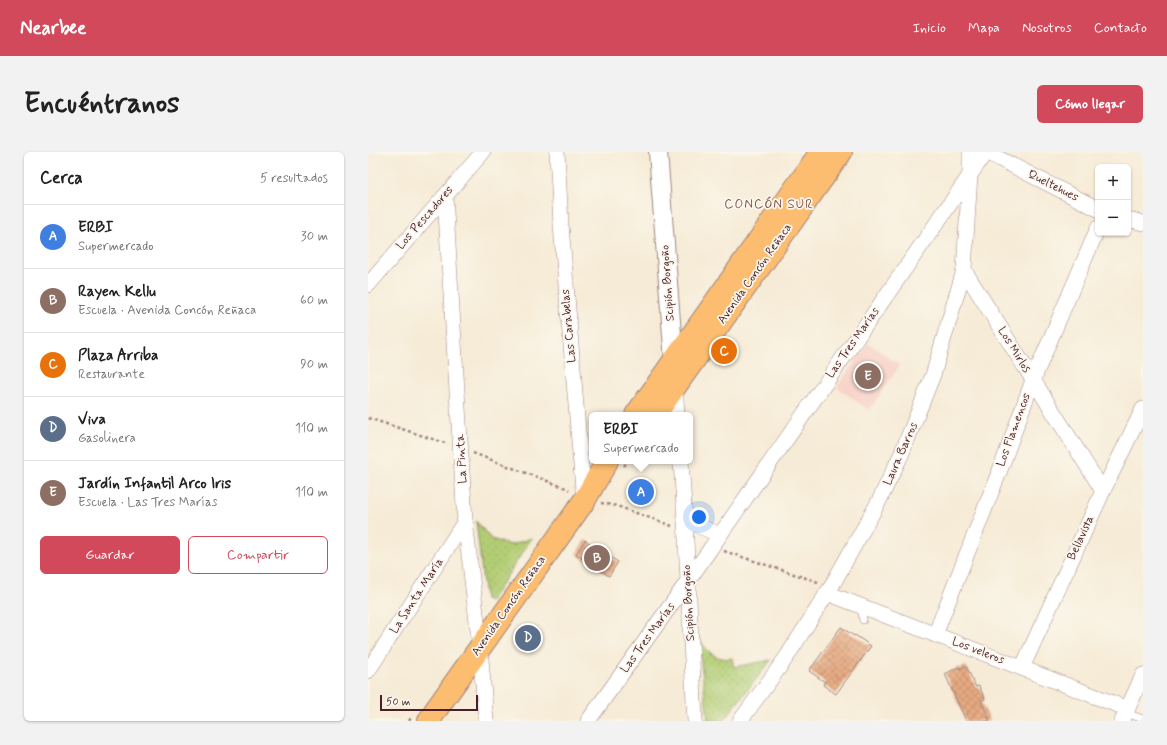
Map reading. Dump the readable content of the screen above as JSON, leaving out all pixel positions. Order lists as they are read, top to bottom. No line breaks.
{"streets":{"main road":["Avenida Concón Reñaca"],"street":["Queltehues","Los Pescadores","Scipión Borgoño","Las Carabelas","Las Tres Marías","Los Mirlos","Los Flamencos","Laura Barros","La Pinta","Bellavista","La Santa María","Los veleros"]},"crossings":[["Queltehues","Las Tres Marías"],["Los Pescadores","La Pinta"],["Avenida Concón Reñaca","Scipión Borgoño"],["Avenida Concón Reñaca","Las Carabelas"],["Avenida Concón Reñaca","La Pinta"],["Scipión Borgoño","Las Tres Marías"],["Las Tres Marías","Laura Barros"],["Los Mirlos","Los Flamencos"],["Los Mirlos","Laura Barros"],["Los Mirlos","Bellavista"],["Los Flamencos","Los veleros"],["Laura Barros","Los veleros"],["La Pinta","La Santa María"],["Bellavista","Los veleros"]],"districts":["CONCÓN SUR"],"scale_bar":"50 m","page":{"header":"Nearbee","nav":["Inicio","Mapa","Nosotros","Contacto"],"buttons":["Cómo llegar",["Guardar","Compartir"]],"title":"Encuéntranos","heading":["Cerca","5 resultados"],"map_buttons":["+","−"],"list":[{"mark":"A","name":"ERBI","note":"Supermercado","value":"30 m"},{"mark":"B","name":"Rayen Kellu","note":"Escuela · Avenida Concón Reñaca","value":"60 m"},{"mark":"C","name":"Plaza Arriba","note":"Restaurante","value":"90 m"},{"mark":"D","name":"Viva","note":"Gasolinera","value":"110 m"},{"mark":"E","name":"Jardín Infantil Arco Iris","note":"Escuela · Las Tres Marías","value":"110 m"}],"pins":["C","E","A","B","D"],"popup":["ERBI","Supermercado"],"scale":"50 m"}}
